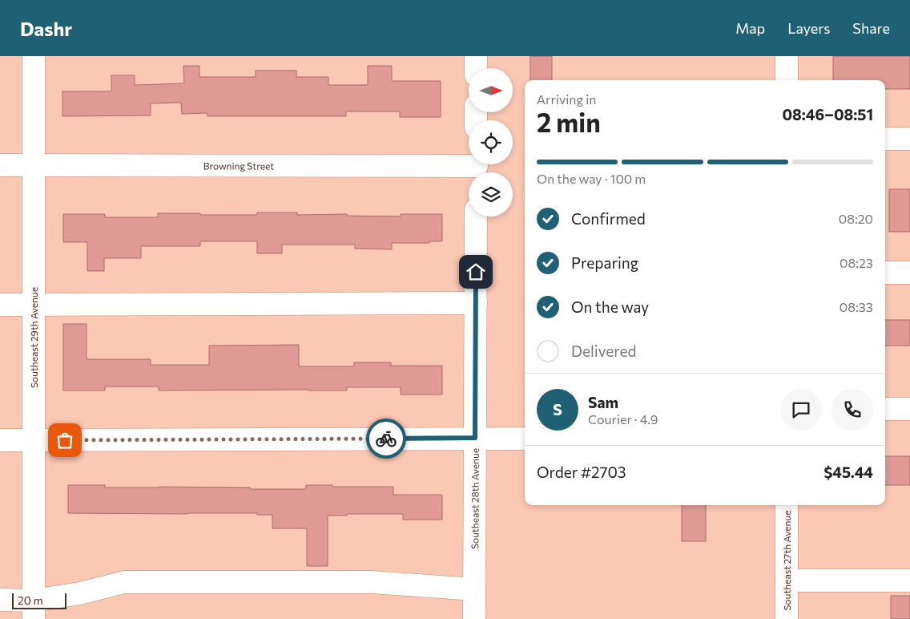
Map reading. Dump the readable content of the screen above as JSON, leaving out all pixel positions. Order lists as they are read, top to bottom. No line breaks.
{"streets":{"street":["Browning Street","Southeast 29th Avenue","Southeast 28th Avenue","Southeast 27th Avenue"]},"crossings":[["Browning Street","Southeast 29th Avenue"]],"scale_bar":"20 m","north":"right","page":{"header":"Dashr","nav":["Map","Layers","Share"],"heading":["2 min","Arriving in","08:46–08:51"],"panel":["Sam","Courier · 4.9","Order #2703","$45.44"],"bar":"On the way · 100 m","list":[["Confirmed","08:20"],["Preparing","08:23"],["On the way","08:33"],"Delivered"],"round":"S","scale":"20 m"}}
